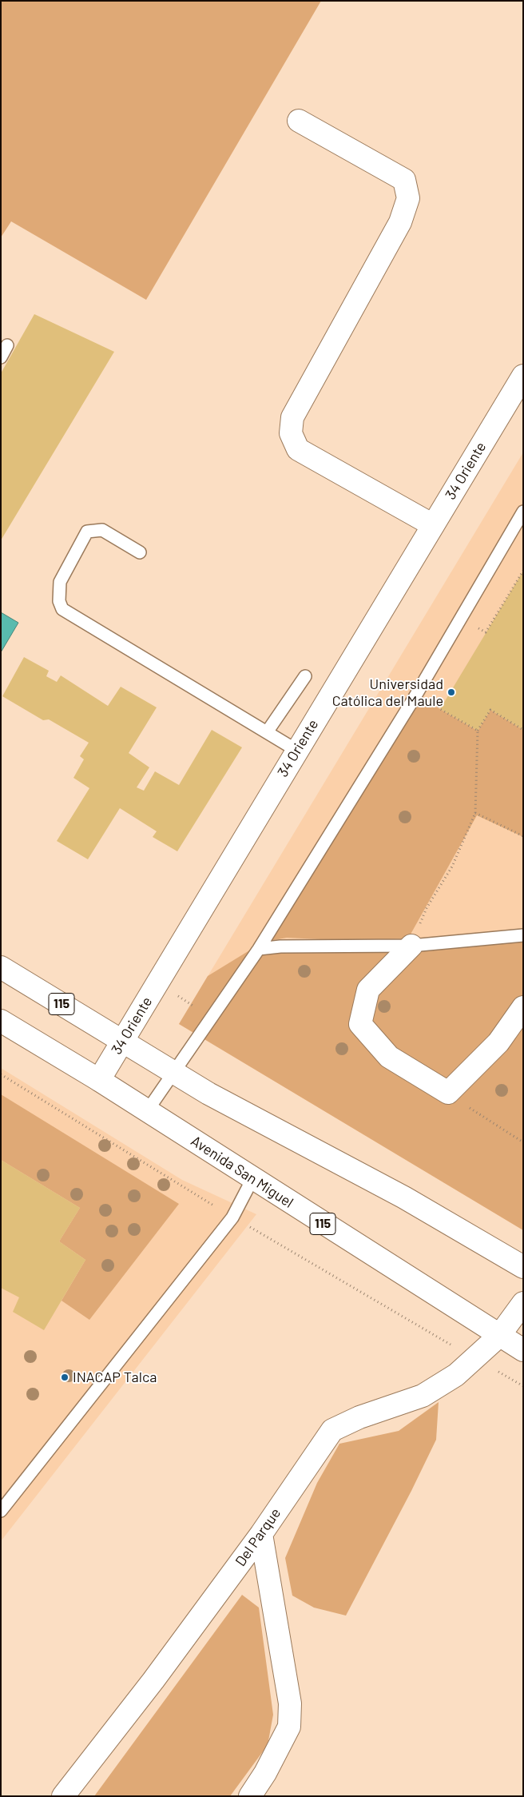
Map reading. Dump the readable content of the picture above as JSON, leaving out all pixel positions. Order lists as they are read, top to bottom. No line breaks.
{"streets":{"main road":["34 Oriente","115","Avenida San Miguel","Del Parque"]},"crossings":[["34 Oriente","115"],["34 Oriente","Avenida San Miguel"],["Avenida San Miguel","Del Parque"]],"places":["Universidad Católica del Maule","INACAP Talca"]}
